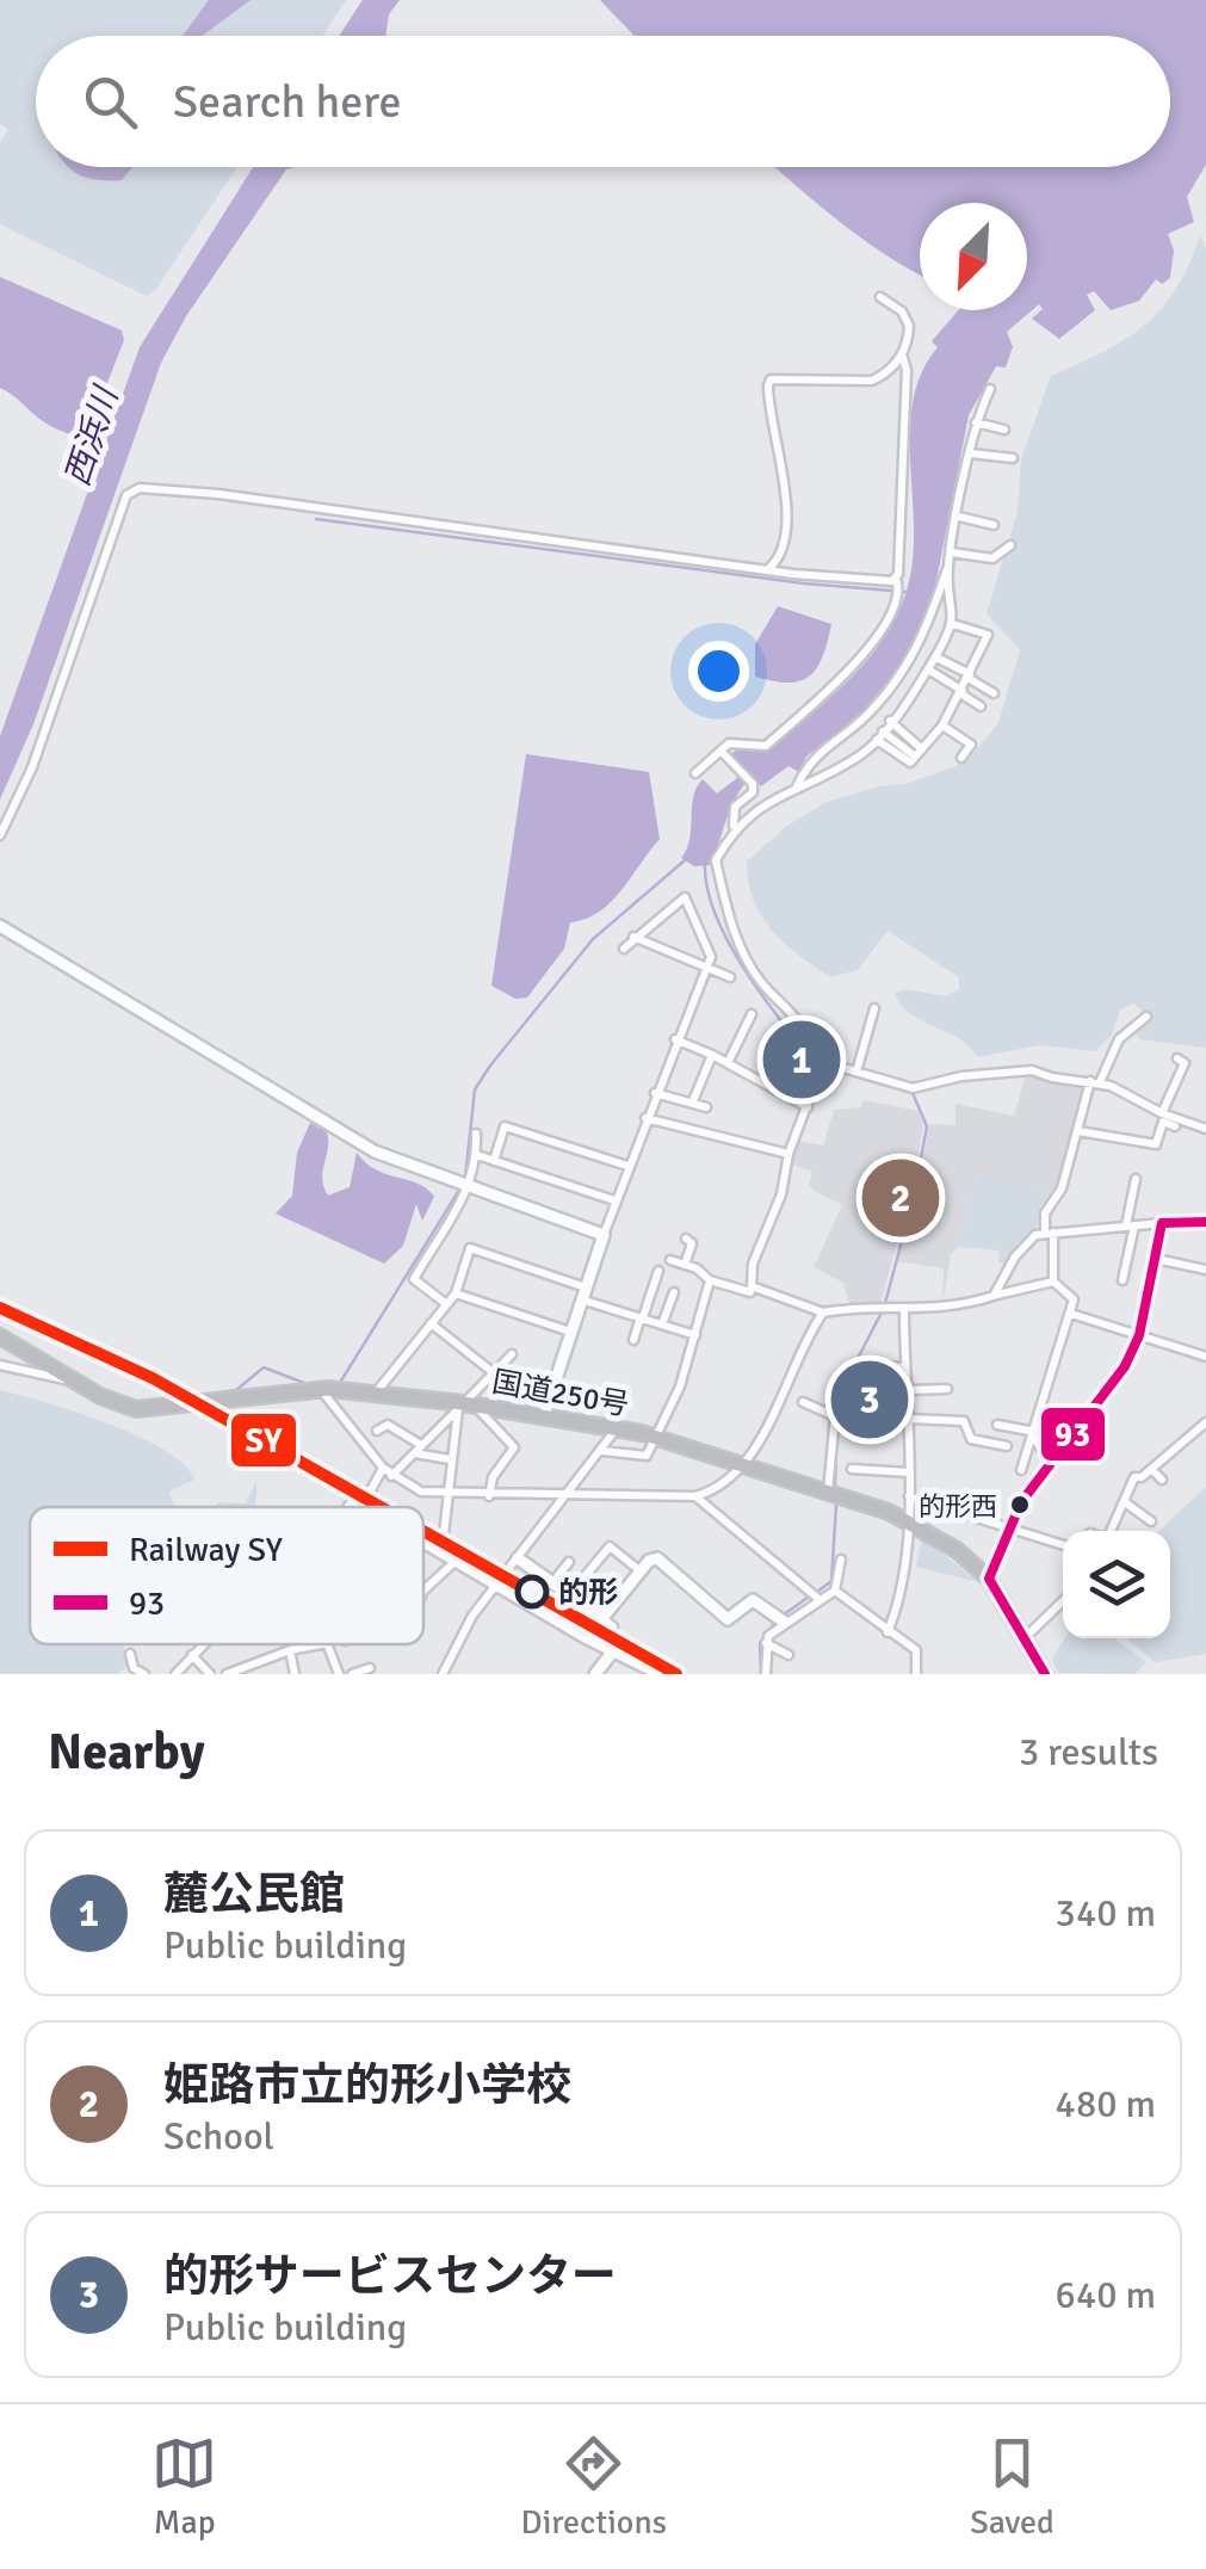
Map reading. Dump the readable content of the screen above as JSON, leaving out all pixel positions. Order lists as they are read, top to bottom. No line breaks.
{"streets":{"highway":["国道250号"]},"water":["西浜川"],"places":["的形西","的形"],"lines":["transit line 93","rail line SY"],"legend":["Railway SY","93"],"north":"bottom left","page":{"search":"Search here","pins":["1","2","3"],"heading":["Nearby","3 results"],"list":[{"mark":"1","name":"麓公民館","note":"Public building","value":"340 m"},{"mark":"2","name":"姫路市立的形小学校","note":"School","value":"480 m"},{"mark":"3","name":"的形サービスセンター","note":"Public building","value":"640 m"}],"nav":["Map","Directions","Saved"]}}
